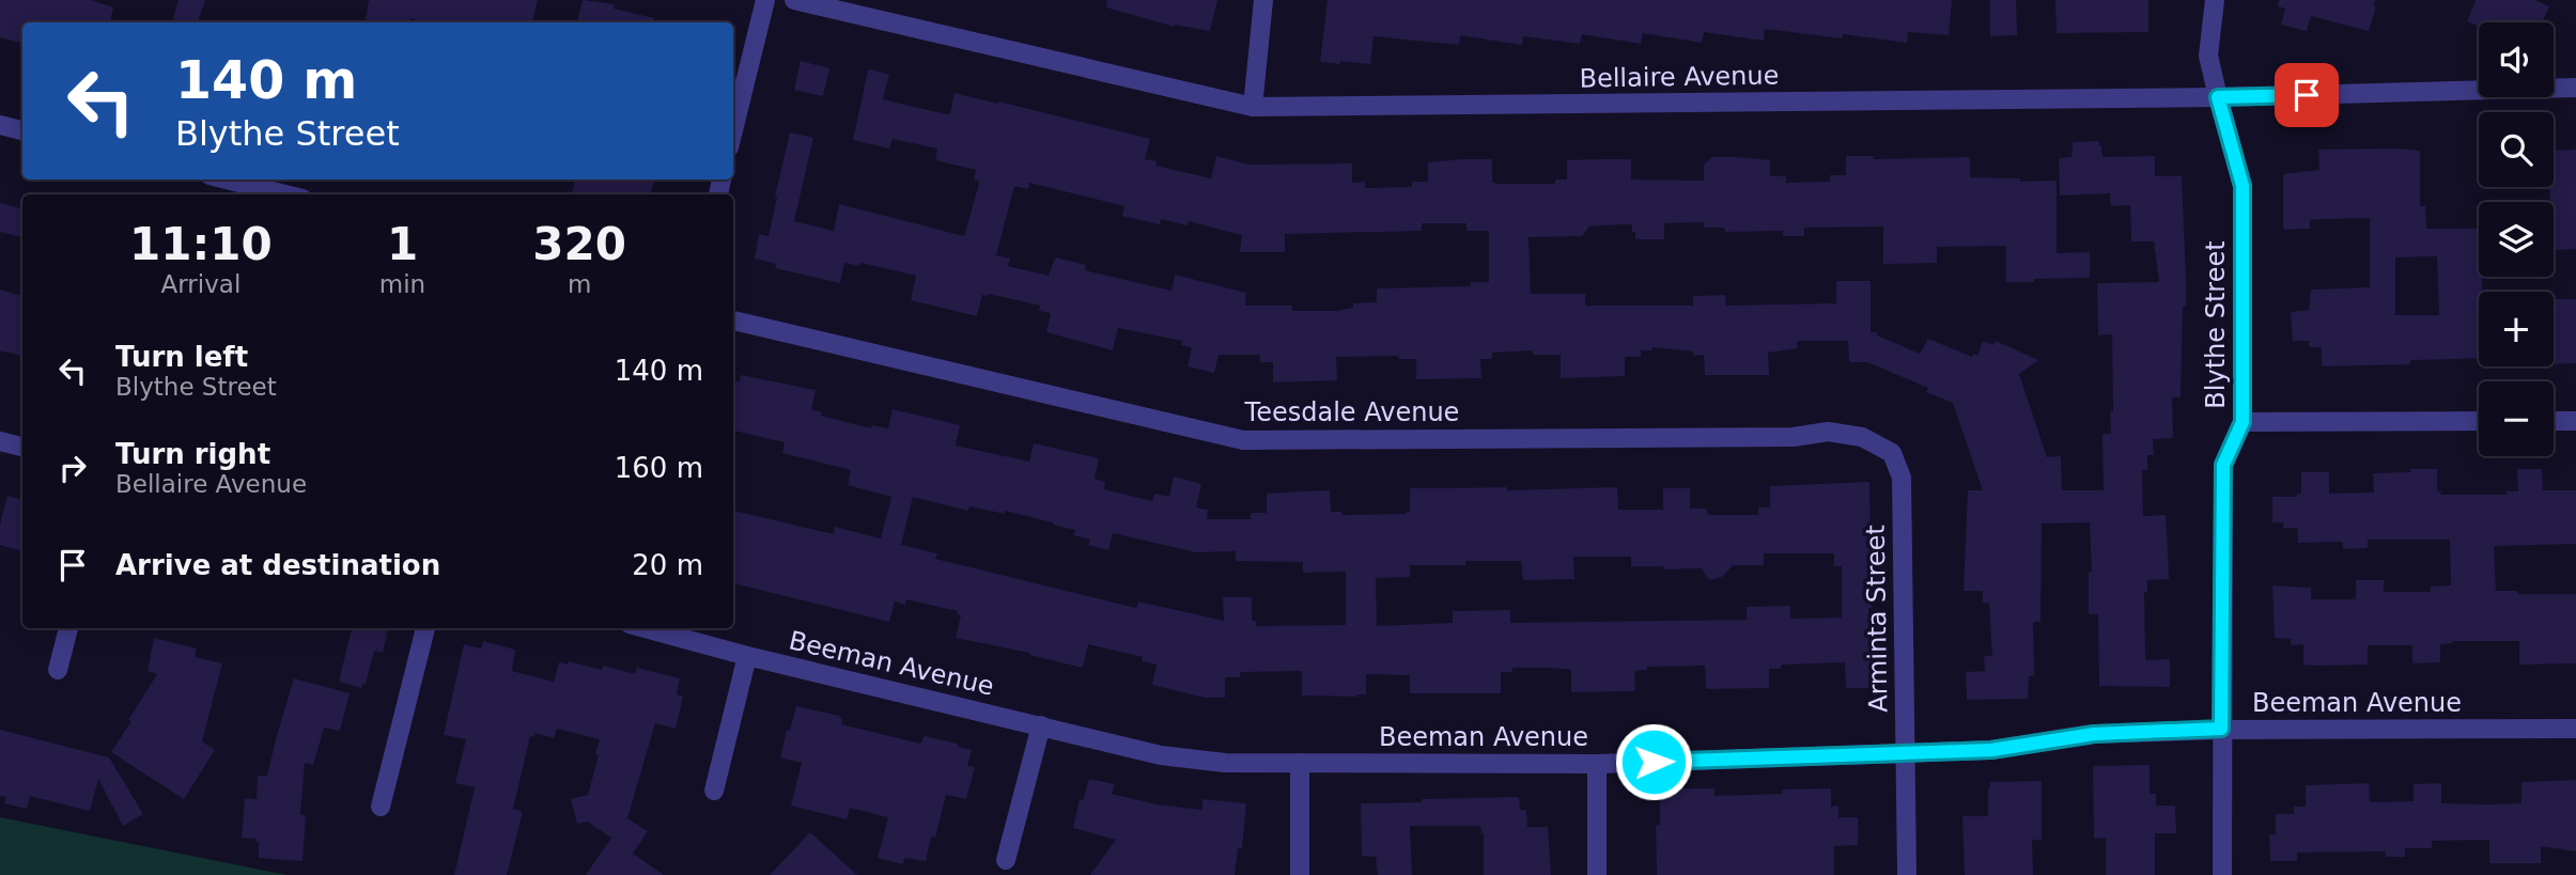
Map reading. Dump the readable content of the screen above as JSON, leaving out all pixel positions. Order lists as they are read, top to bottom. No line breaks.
{"streets":{"street":["Bellaire Avenue","Blythe Street","Teesdale Avenue","Arminta Street","Beeman Avenue"]},"crossings":[["Bellaire Avenue","Blythe Street"],["Blythe Street","Beeman Avenue"],["Teesdale Avenue","Arminta Street"],["Arminta Street","Beeman Avenue"]],"page":{"map_buttons":["+","−"],"turn":["140 m","Blythe Street"],"eta":["11:10","Arrival","1","min","320","m"],"list":[{"name":"Turn left","note":"Blythe Street","value":"140 m"},{"name":"Turn right","note":"Bellaire Avenue","value":"160 m"},{"name":"Arrive at destination","value":"20 m"}]}}
